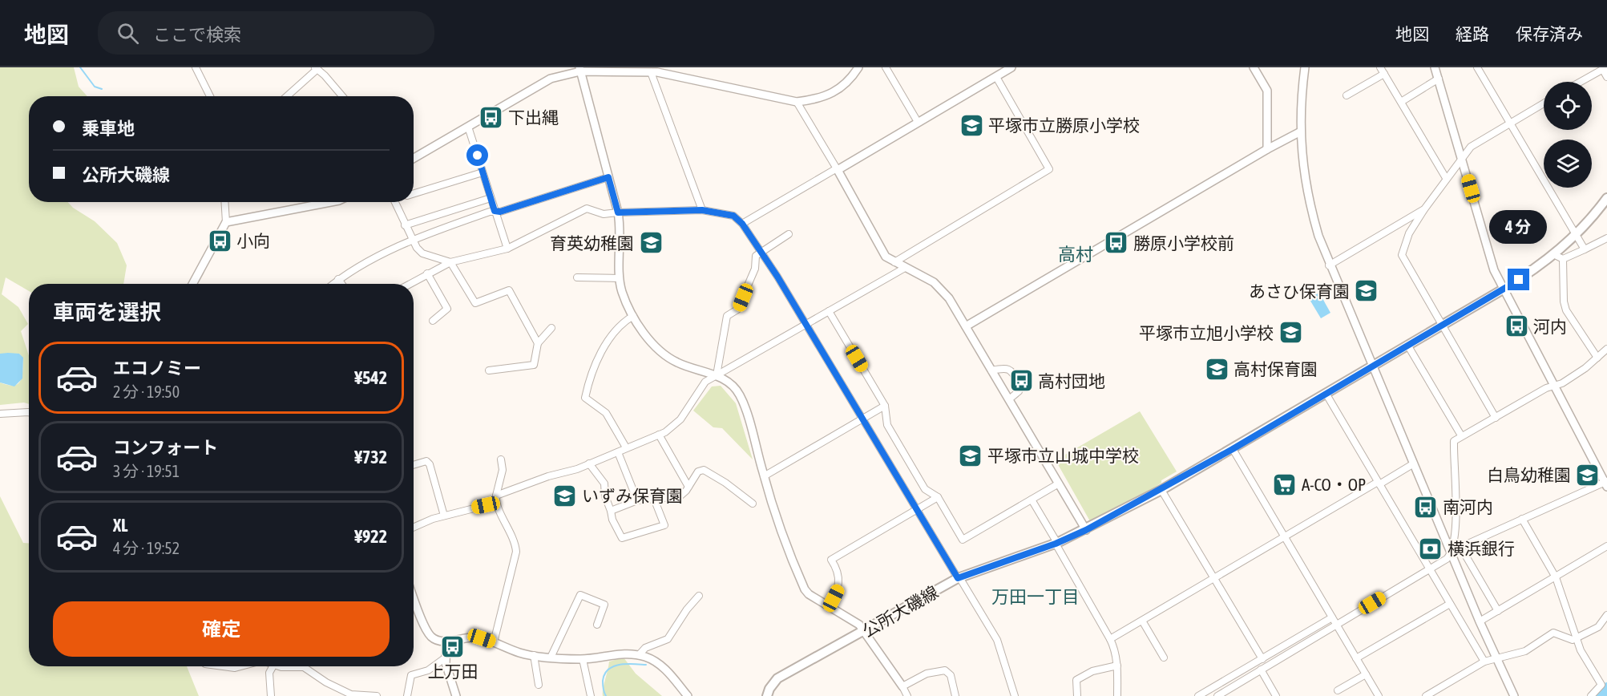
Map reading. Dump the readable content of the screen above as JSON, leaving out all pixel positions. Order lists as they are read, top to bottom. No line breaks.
{"streets":{"main road":["公所大磯線"]},"districts":["高村","万田一丁目"],"places":{"bus stop":["下出縄","小向","勝原小学校前","河内","高村団地","南河内","上万田"],"school or university":["平塚市立勝原小学校","育英幼稚園","あさひ保育園","平塚市立旭小学校","高村保育園","平塚市立山城中学校","白鳥幼稚園","いずみ保育園"],"supermarket":["A-CO・OP"],"bank":["横浜銀行"]},"page":{"header":"地図","search":"ここで検索","nav":["地図","経路","保存済み"],"banner":["乗車地","公所大磯線"],"bubble":"4 分","heading":"車両を選択","list":[{"name":"エコノミー","note":"2 分 · 19:50","value":"¥542"},{"name":"コンフォート","note":"3 分 · 19:51","value":"¥732"},{"name":"XL","note":"4 分 · 19:52","value":"¥922"}],"buttons":"確定"}}
